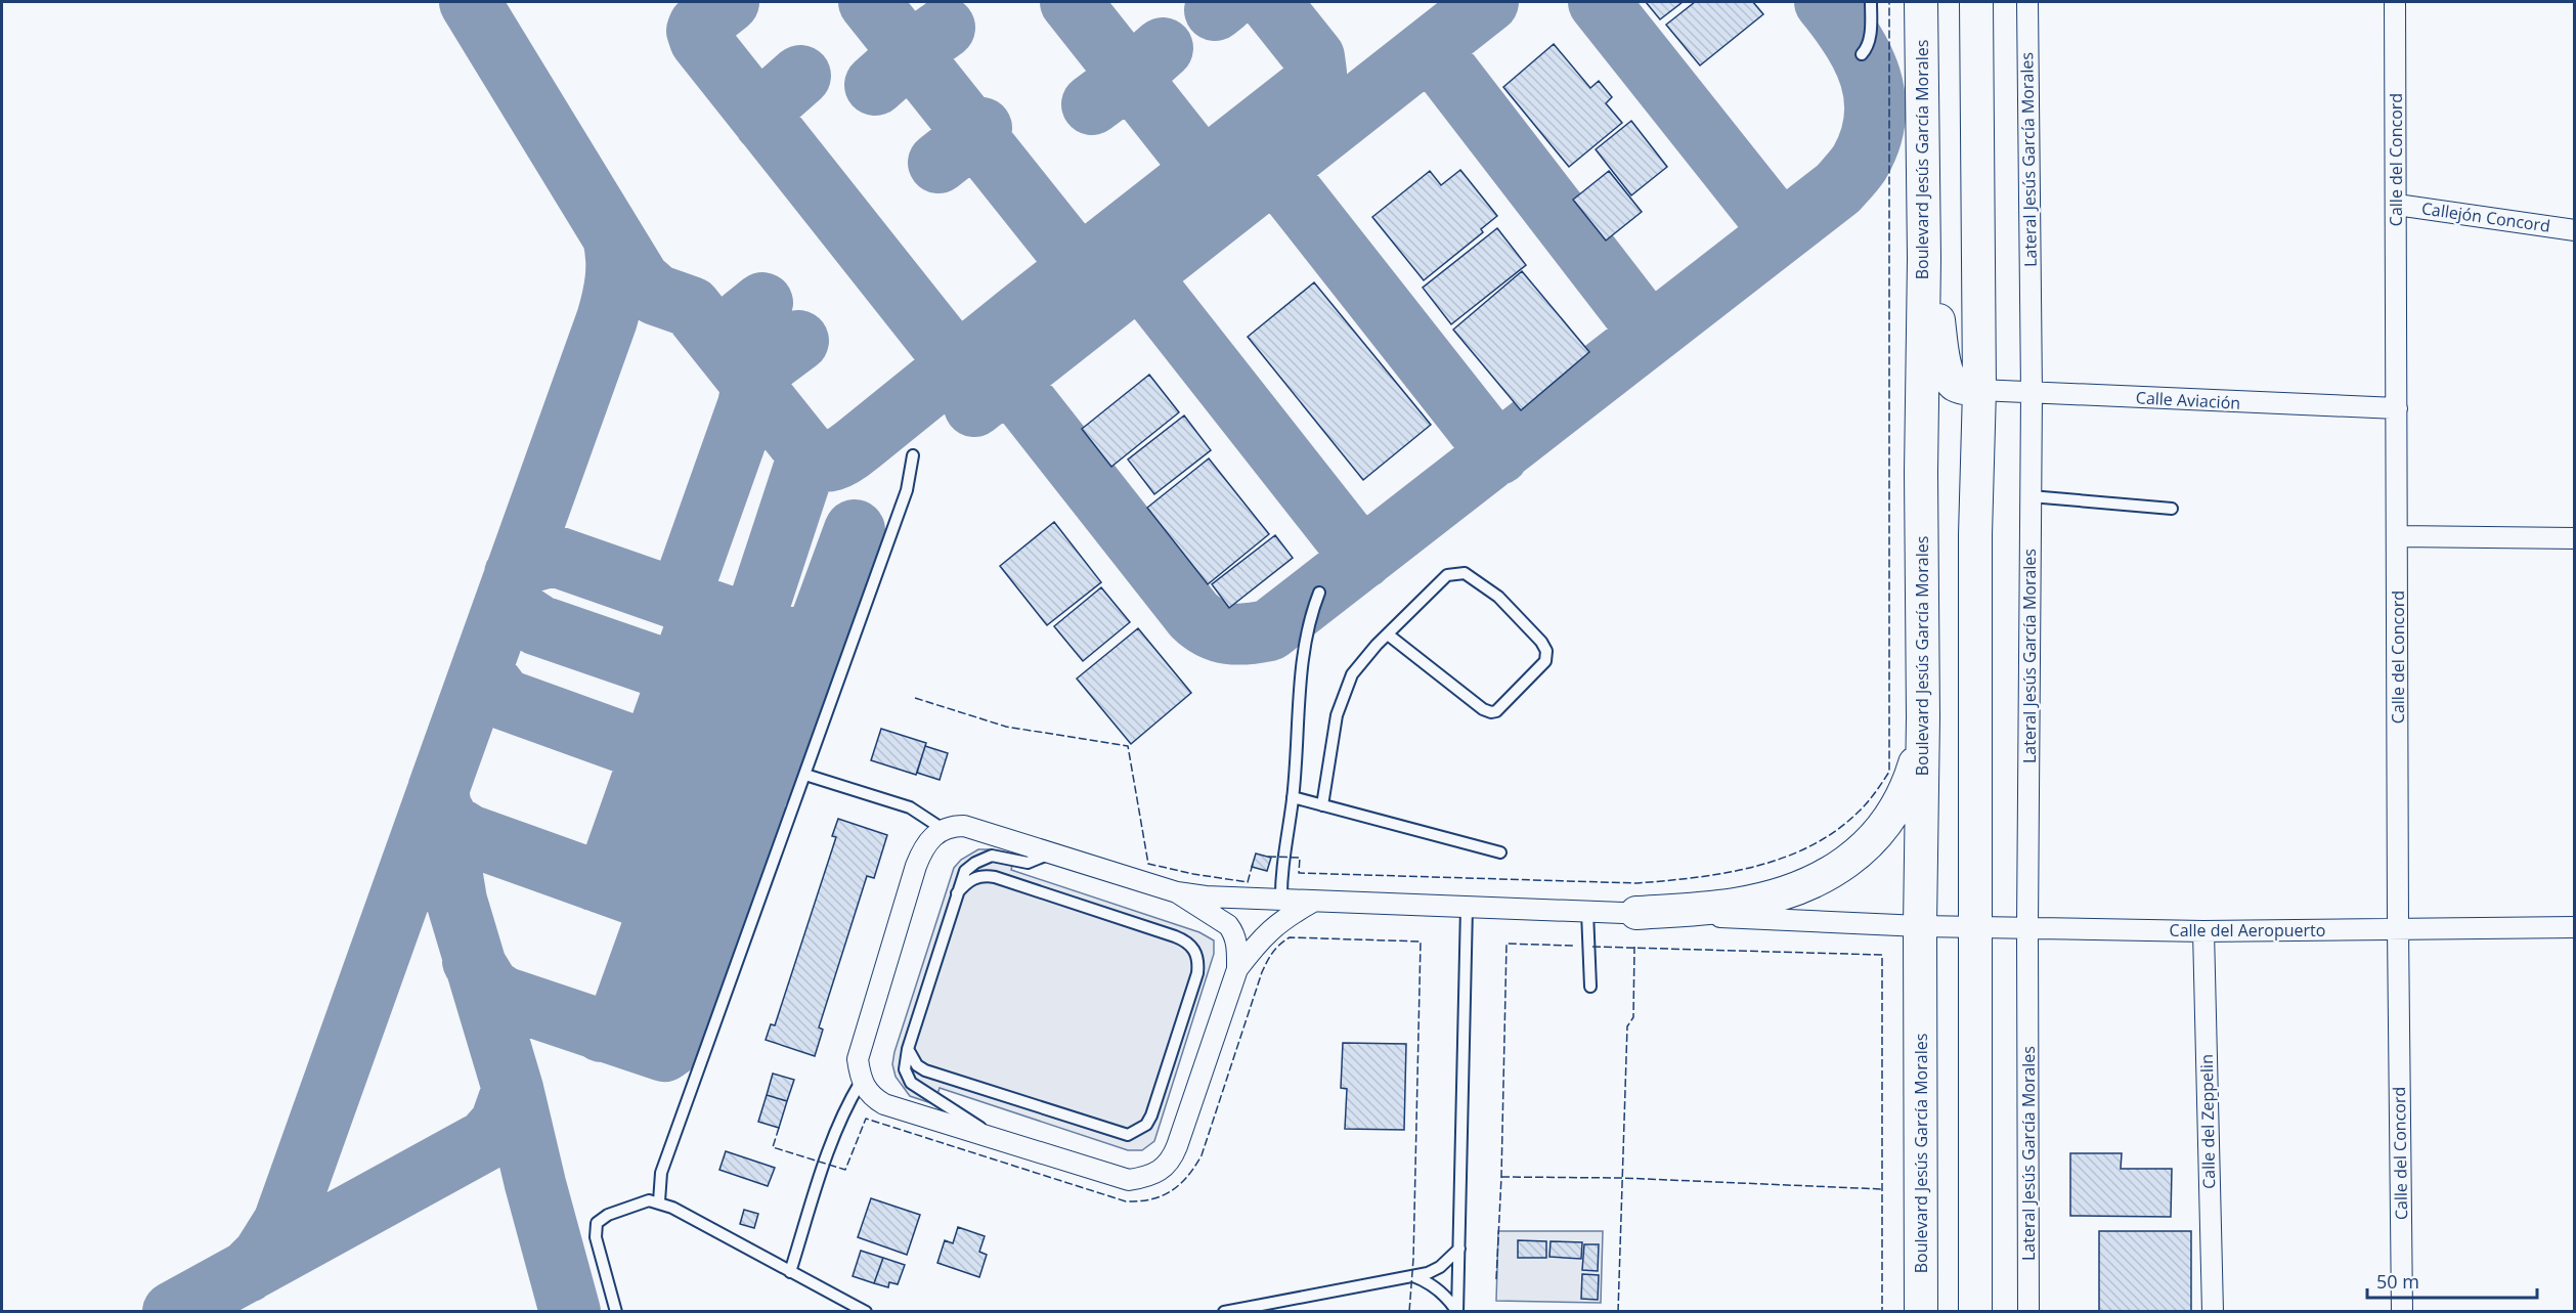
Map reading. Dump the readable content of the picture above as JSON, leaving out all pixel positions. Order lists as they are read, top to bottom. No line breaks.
{"streets":{"main road":["Boulevard Jesús García Morales"],"street":["Lateral Jesús García Morales","Calle del Concord","Callejón Concord","Calle Aviación","Calle del Aeropuerto","Calle del Zeppelin"]},"crossings":[["Boulevard Jesús García Morales","Calle del Aeropuerto"],["Lateral Jesús García Morales","Calle Aviación"],["Lateral Jesús García Morales","Calle del Aeropuerto"],["Calle del Concord","Callejón Concord"],["Calle del Concord","Calle Aviación"],["Calle del Concord","Calle del Aeropuerto"],["Calle del Aeropuerto","Calle del Zeppelin"]],"scale_bar":"50 m"}
